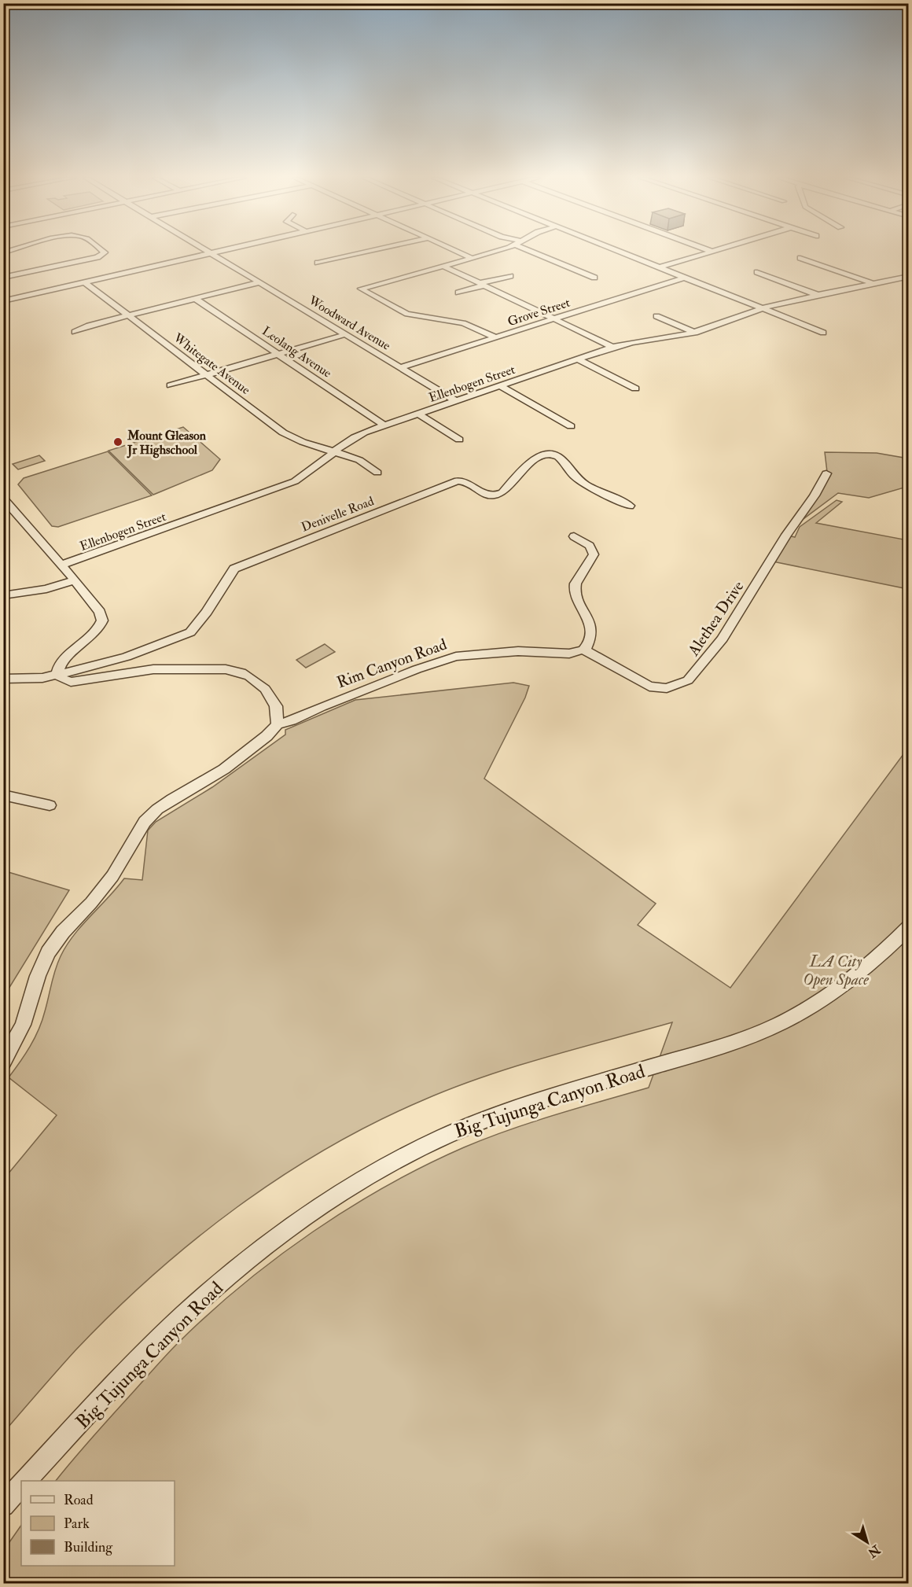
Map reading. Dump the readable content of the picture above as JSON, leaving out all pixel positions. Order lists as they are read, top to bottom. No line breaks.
{"streets":{"street":["Grove Street","Woodward Avenue","Leolang Avenue","Whitegate Avenue","Ellenbogen Street","Denivelle Road","Alethea Drive","Rim Canyon Road","Big Tujunga Canyon Road"]},"crossings":[["Grove Street","Woodward Avenue"],["Woodward Avenue","Ellenbogen Street"],["Leolang Avenue","Ellenbogen Street"],["Whitegate Avenue","Ellenbogen Street"],["Alethea Drive","Rim Canyon Road"]],"parks":["LA City Open Space"],"places":["Mount Gleason Jr Highschool"],"legend":["Road","Park","Building"],"north":"bottom right"}
